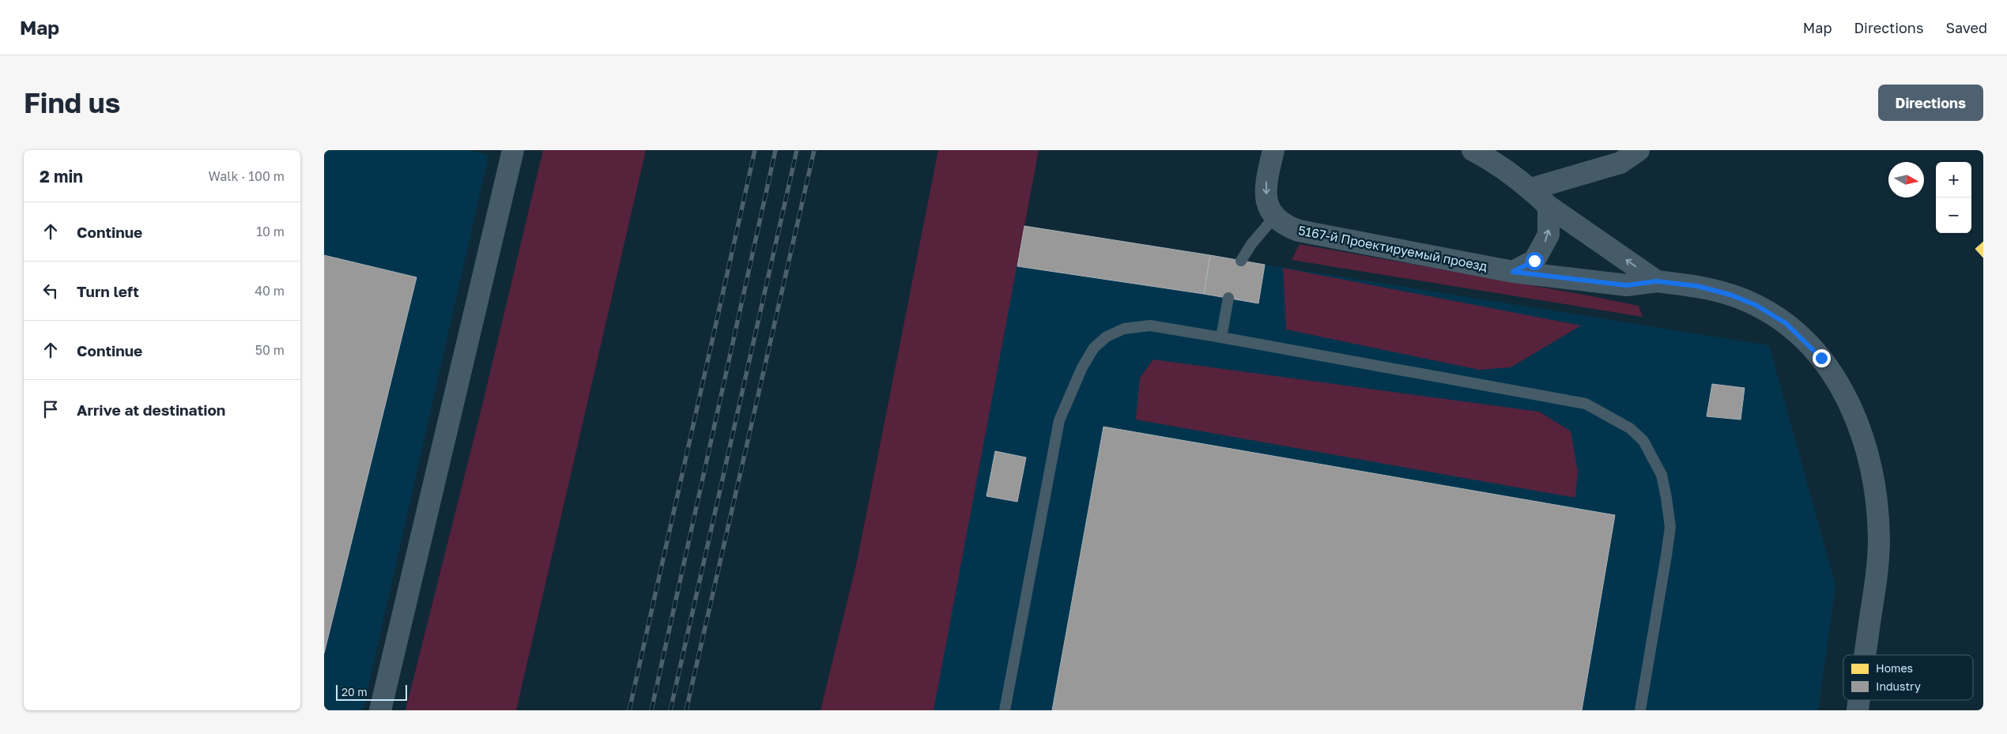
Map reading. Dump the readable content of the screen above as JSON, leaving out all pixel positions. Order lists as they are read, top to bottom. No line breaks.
{"streets":{"street":["5167-й Проектируемый проезд"]},"legend":["Homes","Industry"],"scale_bar":"20 m","north":"right","page":{"header":"Map","nav":["Map","Directions","Saved"],"buttons":"Directions","title":"Find us","heading":["2 min","Walk · 100 m"],"map_buttons":["+","−"],"list":[["Continue","10 m"],["Turn left","40 m"],["Continue","50 m"],"Arrive at destination"],"scale":"20 m"}}
